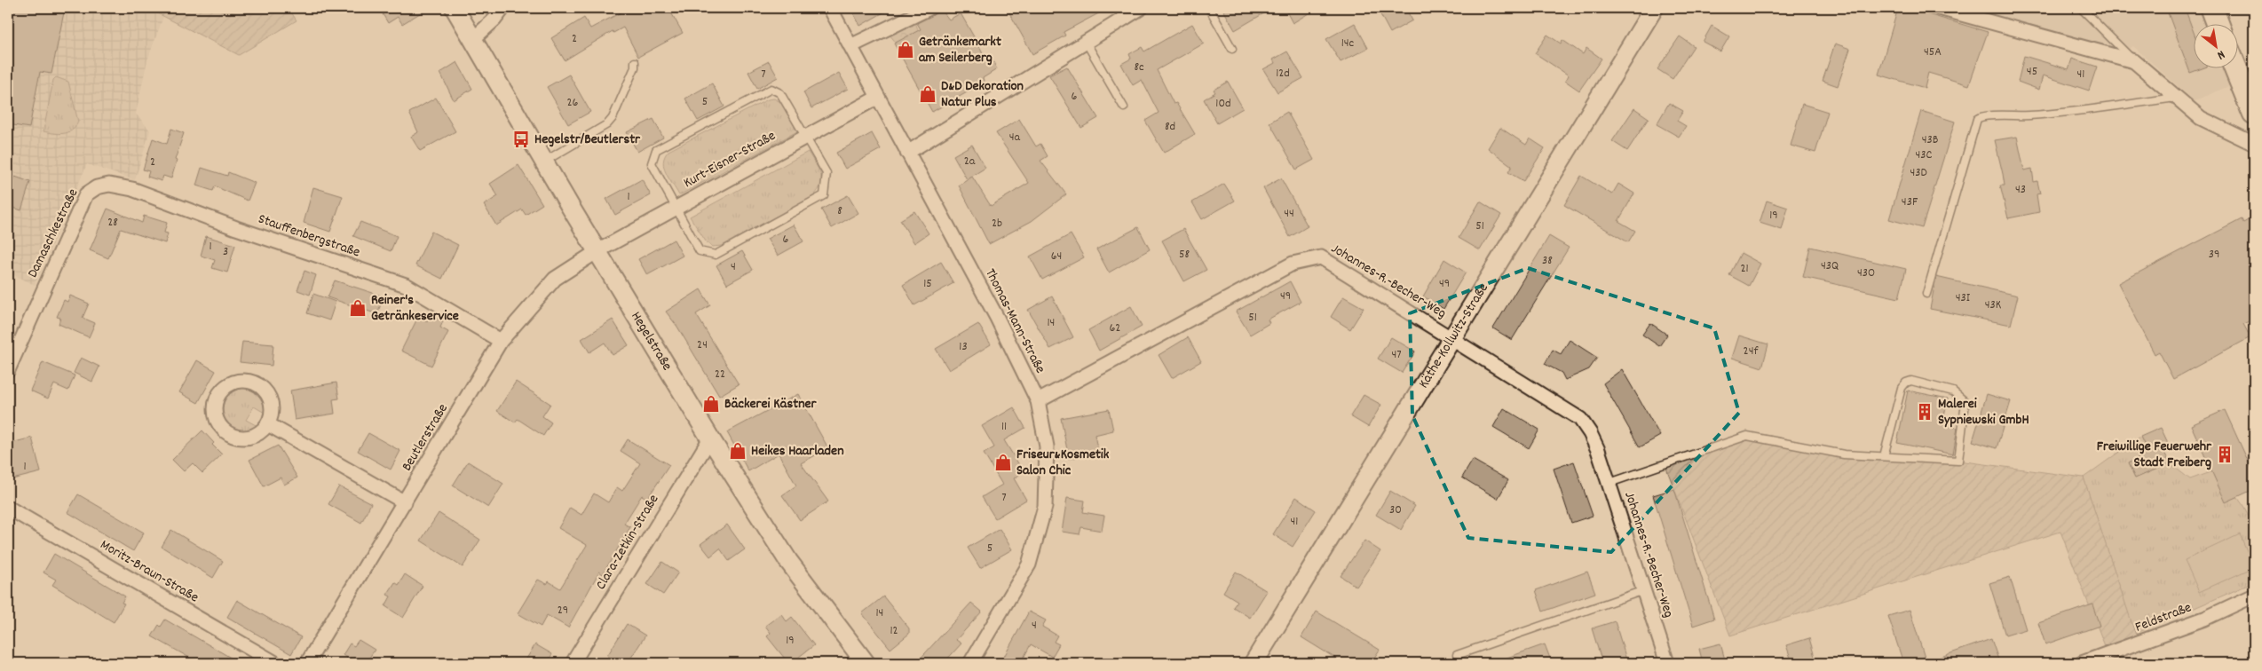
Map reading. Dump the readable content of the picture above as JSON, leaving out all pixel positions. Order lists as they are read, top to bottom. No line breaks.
{"streets":{"street":["Kurt-Eisner-Straße","Damaschkestraße","Stauffenbergstraße","Johannes-R.-Becher-Weg","Thomas-Mann-Straße","Käthe-Kollwitz-Straße","Hegelstraße","Beutlerstraße","Clara-Zetkin-Straße","Moritz-Braun-Straße","Feldstraße"]},"crossings":[["Kurt-Eisner-Straße","Thomas-Mann-Straße"],["Kurt-Eisner-Straße","Hegelstraße"],["Kurt-Eisner-Straße","Beutlerstraße"],["Damaschkestraße","Stauffenbergstraße"],["Stauffenbergstraße","Beutlerstraße"],["Johannes-R.-Becher-Weg","Thomas-Mann-Straße"],["Johannes-R.-Becher-Weg","Käthe-Kollwitz-Straße"],["Hegelstraße","Beutlerstraße"],["Hegelstraße","Clara-Zetkin-Straße"]],"places":{"shop":["Getränkemarkt am Seilerberg","D&D Dekoration Natur Plus","Reiner's Getränkeservice","Bäckerei Kästner","Heikes Haarladen","Friseur&Kosmetik Salon Chic"],"bus stop":["Hegelstr/Beutlerstr"],"building":["Malerei Sypniewski GmbH","Freiwillige Feuerwehr Stadt Freiberg"]},"house_numbers":["2","14c","45A","8c","45","12d","7","41","6","5","26","10d","8d","4a","43B","43C","2a","2","43D","43","1","43F","8","44","19","28","2b","51","6","1","3","58","39","64","38","43Q","4","21","43O","15","49","49","43I","43K","51","14","62","24","13","24f","47","22","11","1","7","30","41","5","29","14","4","12","19"],"north":"bottom right"}
